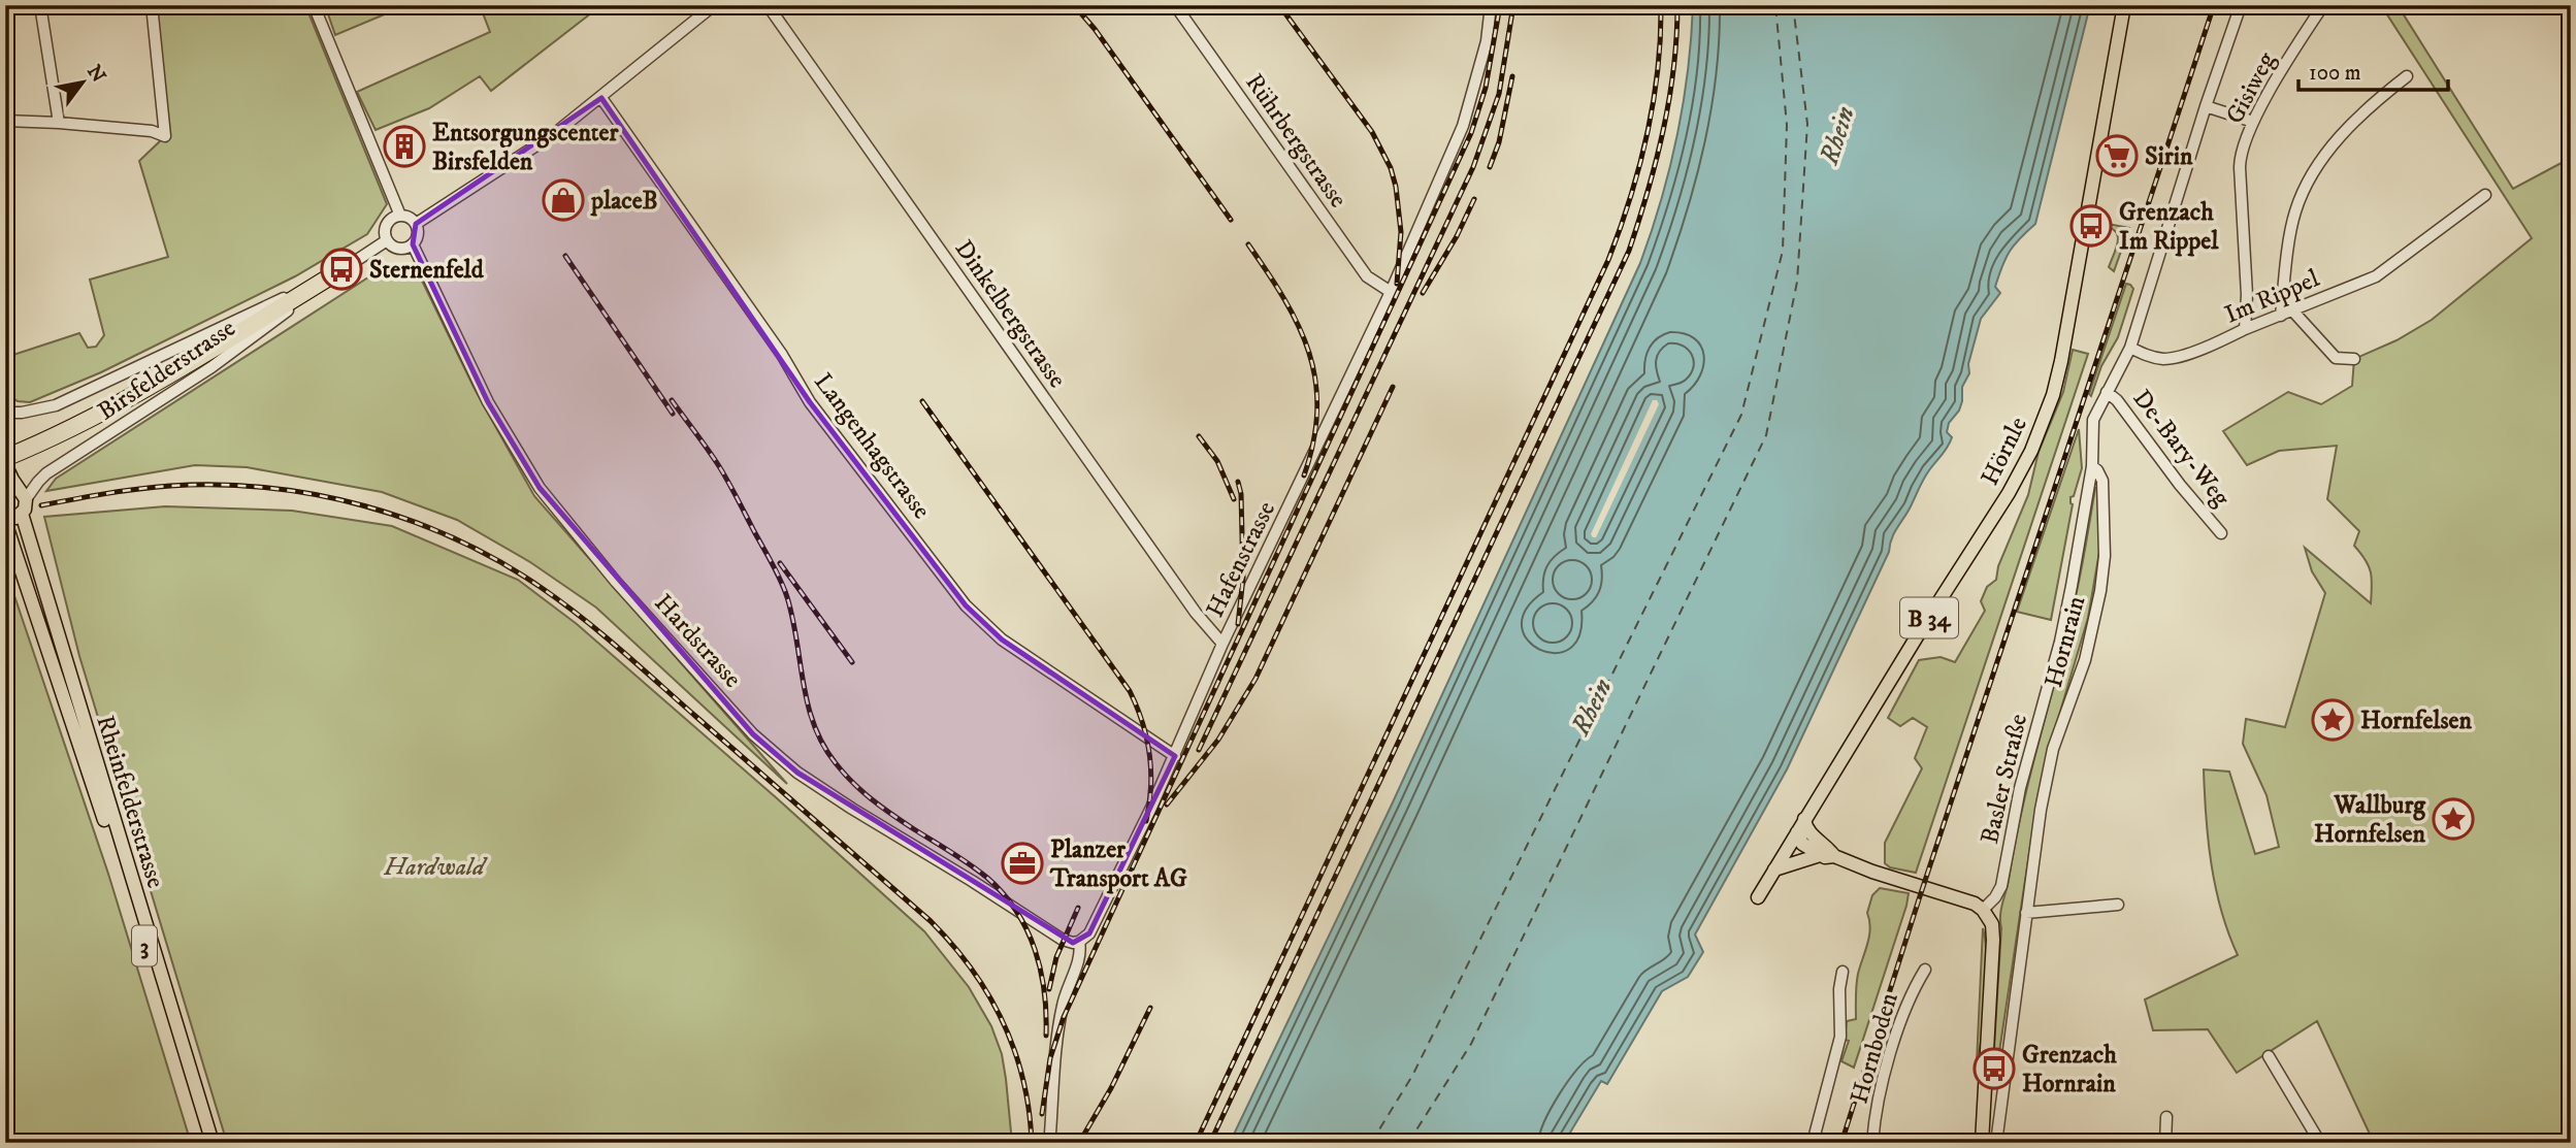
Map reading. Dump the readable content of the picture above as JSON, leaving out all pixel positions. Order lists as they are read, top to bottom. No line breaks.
{"streets":{"main road":["Hörnle","B 34","Rheinfelderstrasse","3"],"street":["Gisiweg","Rührbergstrasse","Im Rippel","Dinkelbergstrasse","Birsfelderstrasse","Langenhagstrasse","De-Bary-Weg","Hafenstrasse","Hardstrasse","Hornrain","Basler Straße","Hornboden"]},"crossings":[["Gisiweg","Im Rippel"],["Rührbergstrasse","Hafenstrasse"],["Dinkelbergstrasse","Hafenstrasse"],["Birsfelderstrasse","Hardstrasse"],["Langenhagstrasse","Hafenstrasse"],["De-Bary-Weg","Basler Straße"],["Hörnle","B 34"],["Hafenstrasse","Hardstrasse"],["Hornrain","Basler Straße"]],"water":["Rhein"],"parks":["Hardwald"],"places":{"building":["Entsorgungscenter Birsfelden"],"supermarket":["Sirin"],"shop":["placeB"],"bus stop":["Grenzach Im Rippel","Sternenfeld","Grenzach Hornrain"],"place":["Hornfelsen","Wallburg Hornfelsen"],"office":["Planzer Transport AG"]},"scale_bar":"100 m","north":"top right"}
